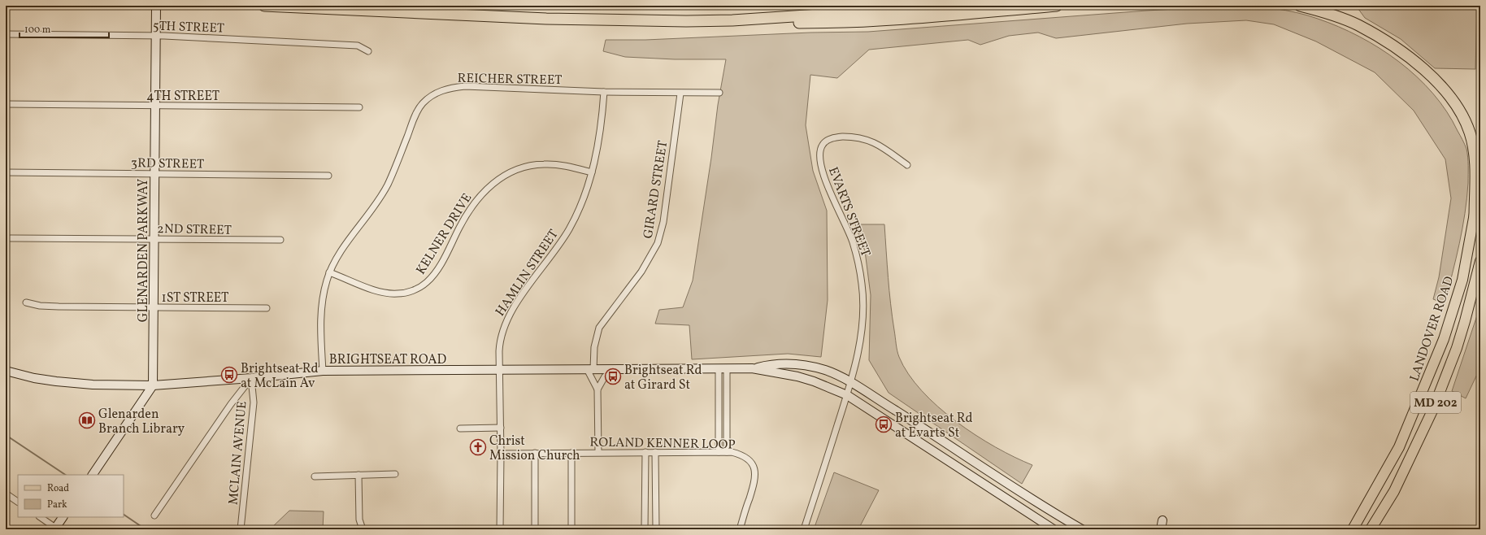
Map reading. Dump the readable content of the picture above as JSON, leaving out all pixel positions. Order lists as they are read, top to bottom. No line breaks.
{"streets":{"main road":["LANDOVER ROAD","MD 202"],"street":["5TH STREET","REICHER STREET","4TH STREET","3RD STREET","GIRARD STREET","EVARTS STREET","2ND STREET","KELNER DRIVE","GLENARDEN PARKWAY","HAMLIN STREET","1ST STREET","BRIGHTSEAT ROAD","ROLAND KENNER LOOP","MCLAIN AVENUE"]},"crossings":[["5TH STREET","GLENARDEN PARKWAY"],["REICHER STREET","GIRARD STREET"],["REICHER STREET","KELNER DRIVE"],["REICHER STREET","HAMLIN STREET"],["REICHER STREET","BRIGHTSEAT ROAD"],["4TH STREET","GLENARDEN PARKWAY"],["3RD STREET","GLENARDEN PARKWAY"],["GIRARD STREET","BRIGHTSEAT ROAD"],["EVARTS STREET","BRIGHTSEAT ROAD"],["2ND STREET","GLENARDEN PARKWAY"],["KELNER DRIVE","HAMLIN STREET"],["GLENARDEN PARKWAY","1ST STREET"],["GLENARDEN PARKWAY","BRIGHTSEAT ROAD"],["HAMLIN STREET","BRIGHTSEAT ROAD"],["HAMLIN STREET","ROLAND KENNER LOOP"],["BRIGHTSEAT ROAD","MCLAIN AVENUE"]],"places":{"bus stop":["Brightseat Rd at McLain Av","Brightseat Rd at Girard St","Brightseat Rd at Evarts St"],"library":["Glenarden Branch Library"],"church":["Christ Mission Church"]},"legend":["Road","Park"],"scale_bar":"100 m"}
